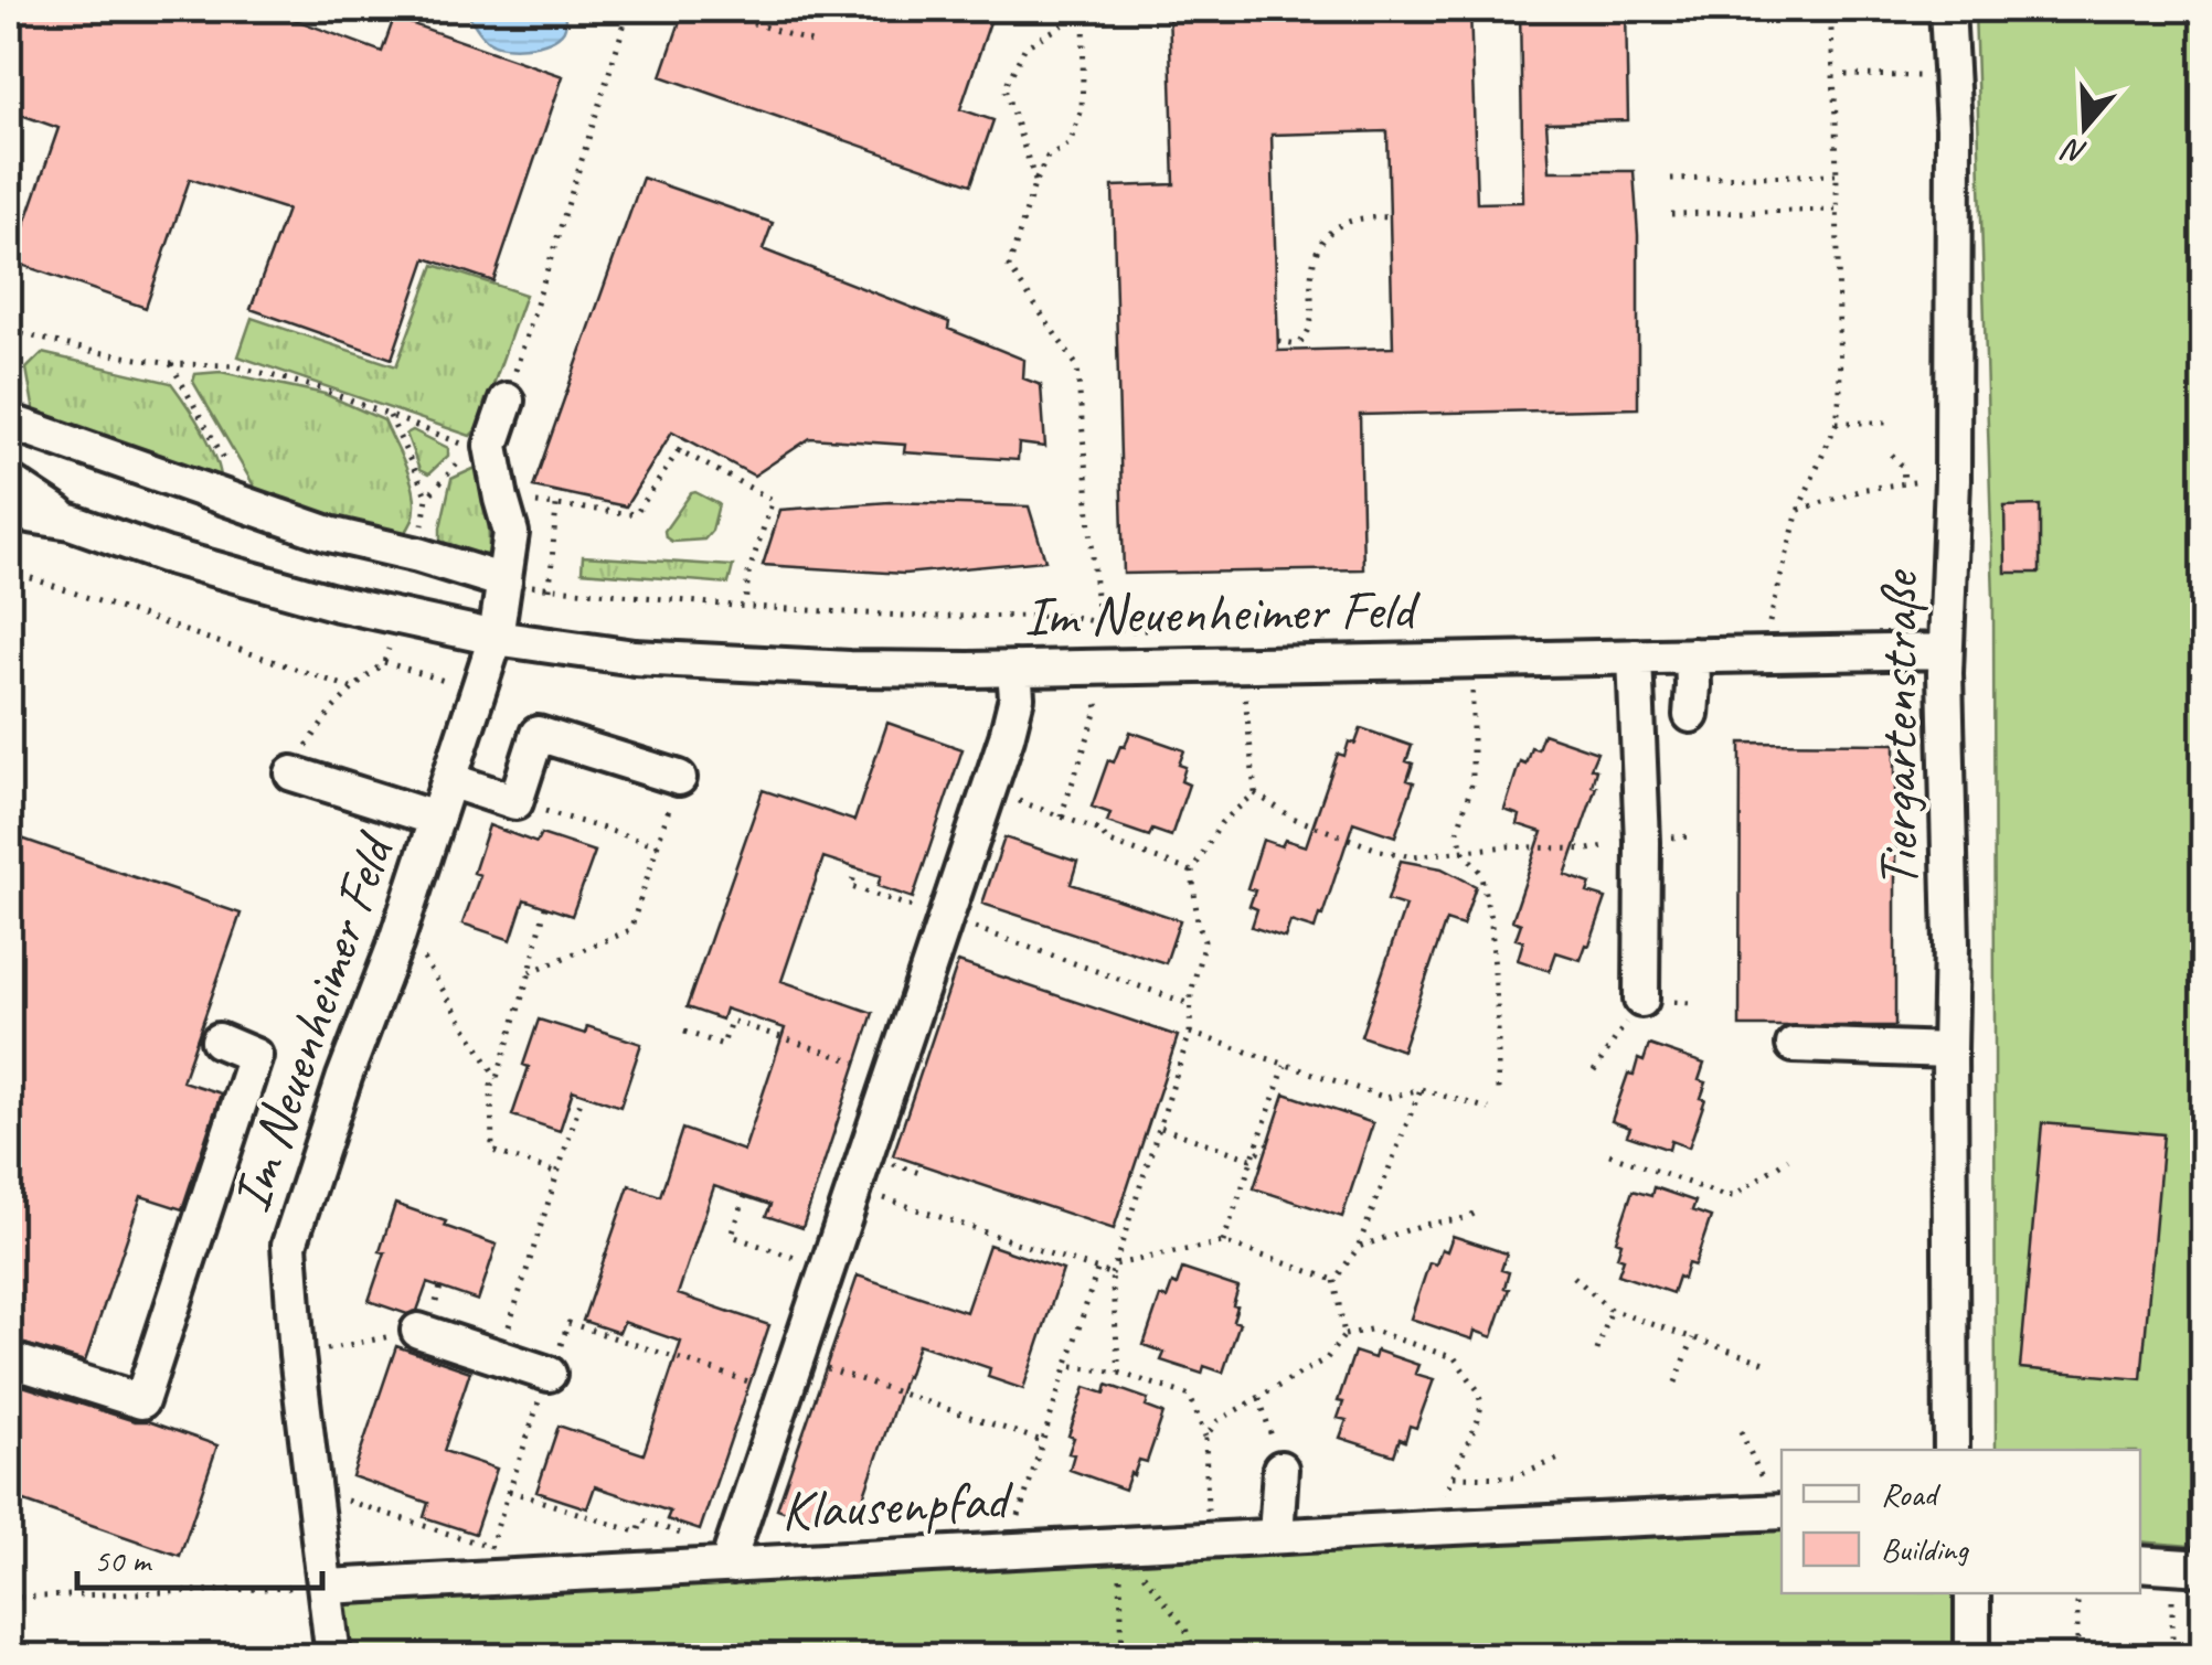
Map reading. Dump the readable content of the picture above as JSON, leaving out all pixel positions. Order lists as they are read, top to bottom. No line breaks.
{"streets":{"street":["Im Neuenheimer Feld","Tiergartenstraße","Klausenpfad"]},"crossings":[["Im Neuenheimer Feld","Tiergartenstraße"],["Im Neuenheimer Feld","Klausenpfad"]],"legend":["Road","Building"],"scale_bar":"50 m","north":"bottom"}
